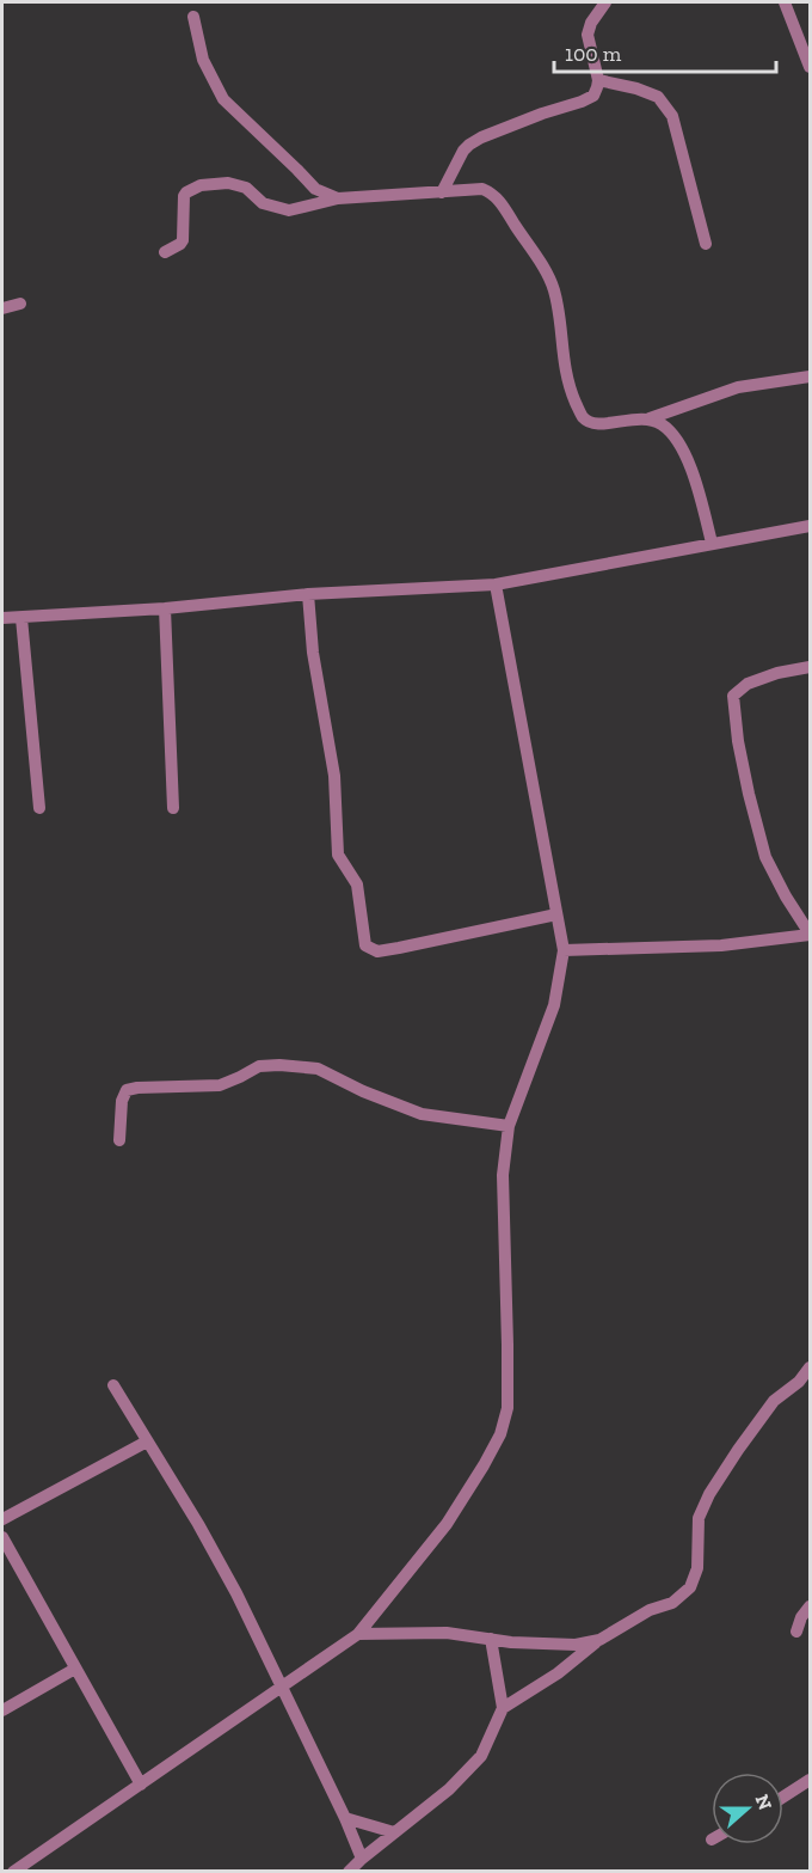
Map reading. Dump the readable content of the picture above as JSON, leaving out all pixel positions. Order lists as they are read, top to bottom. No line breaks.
{"scale_bar":"100 m","north":"right"}
